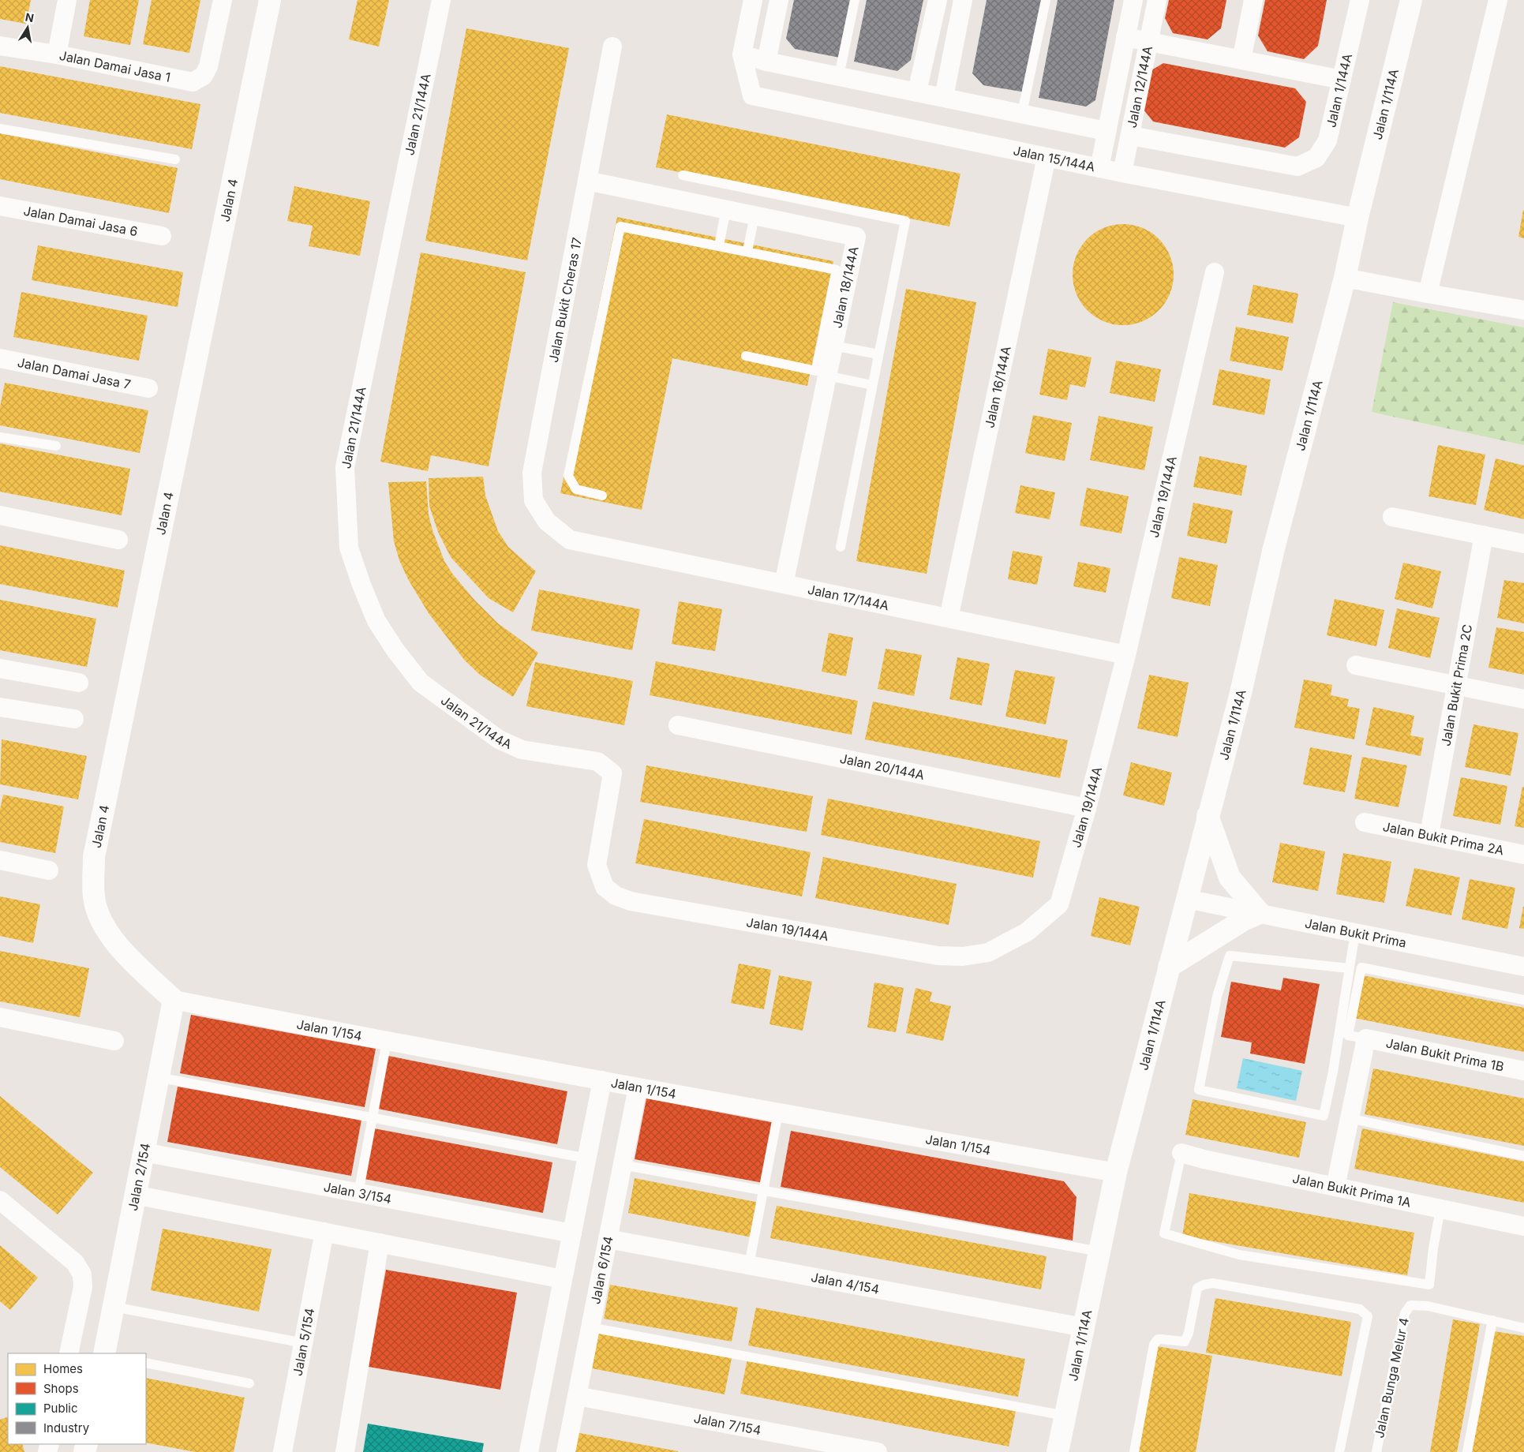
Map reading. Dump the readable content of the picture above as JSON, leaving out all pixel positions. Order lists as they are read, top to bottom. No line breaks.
{"streets":{"street":["Jalan Damai Jasa 1","Jalan 12/144A","Jalan 1/144A","Jalan 1/114A","Jalan 21/144A","Jalan 15/144A","Jalan 4","Jalan Damai Jasa 6","Jalan 18/144A","Jalan Bukit Cheras 17","Jalan Damai Jasa 7","Jalan 16/144A","Jalan 19/144A","Jalan 17/144A","Jalan Bukit Prima 2C","Jalan 20/144A","Jalan Bukit Prima 2A","Jalan Bukit Prima","Jalan 1/154","Jalan Bukit Prima 1B","Jalan 2/154","Jalan Bukit Prima 1A","Jalan 3/154","Jalan 6/154","Jalan 4/154","Jalan 5/154","Jalan 7/154"],"lane":["Jalan Bunga Melur 4"]},"crossings":[["Jalan 12/144A","Jalan 1/144A"],["Jalan 12/144A","Jalan 15/144A"],["Jalan 1/114A","Jalan 15/144A"],["Jalan 1/114A","Jalan Bukit Prima"],["Jalan 1/114A","Jalan 1/154"],["Jalan 1/114A","Jalan 4/154"],["Jalan 21/144A","Jalan 19/144A"],["Jalan 15/144A","Jalan 16/144A"],["Jalan 4","Jalan 1/154"],["Jalan 4","Jalan 2/154"],["Jalan 18/144A","Jalan Bukit Cheras 17"],["Jalan 18/144A","Jalan 17/144A"],["Jalan Bukit Cheras 17","Jalan 17/144A"],["Jalan 16/144A","Jalan 17/144A"],["Jalan 19/144A","Jalan 17/144A"],["Jalan 19/144A","Jalan 20/144A"],["Jalan Bukit Prima 2C","Jalan Bukit Prima 2A"],["Jalan 1/154","Jalan 2/154"],["Jalan 1/154","Jalan 6/154"],["Jalan 2/154","Jalan 3/154"],["Jalan 6/154","Jalan 4/154"],["Jalan 6/154","Jalan 7/154"]],"legend":["Homes","Shops","Public","Industry"],"north":"top"}
